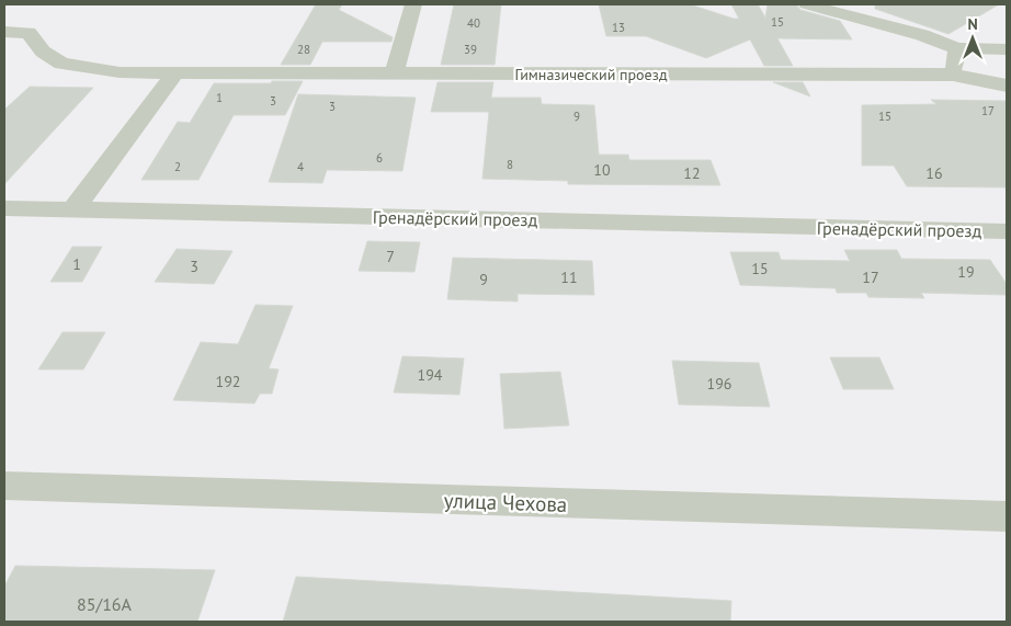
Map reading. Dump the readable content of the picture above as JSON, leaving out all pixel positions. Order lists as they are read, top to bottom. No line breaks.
{"streets":{"street":["Гимназический проезд","Гренадёрский проезд","улица Чехова"]},"house_numbers":["15","40","13","28","39","1","3","3","17","9","15","6","8","2","4","10","12","16","7","1","3","15","19","11","17","9","194","192","196","85/16А"],"north":"top"}
